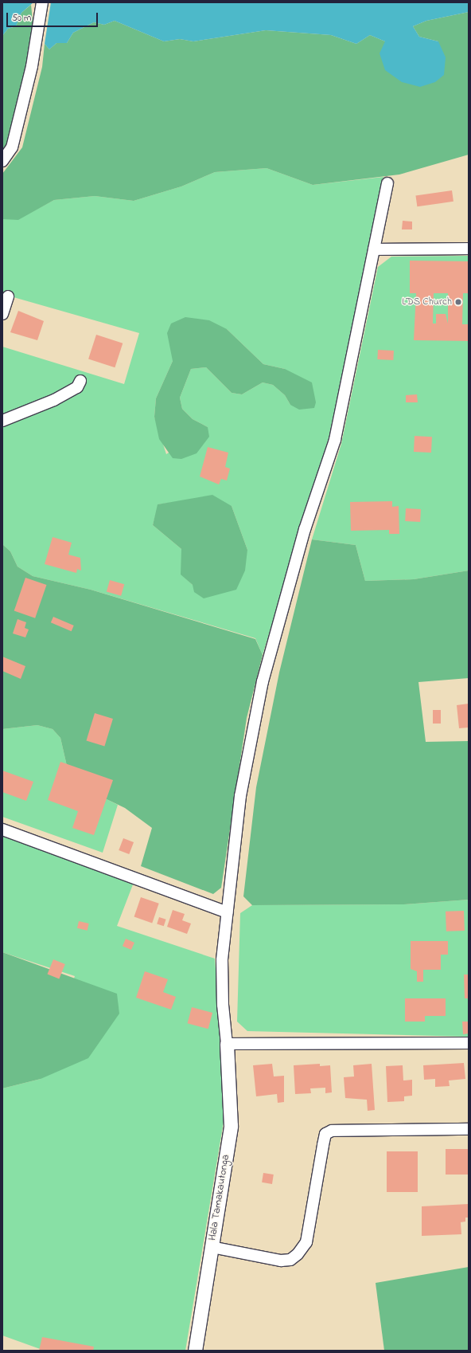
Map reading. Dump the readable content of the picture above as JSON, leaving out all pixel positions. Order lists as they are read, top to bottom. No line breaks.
{"streets":{"street":["Hala Tamakautonga"]},"places":["LDS Church"],"scale_bar":"50 m"}
